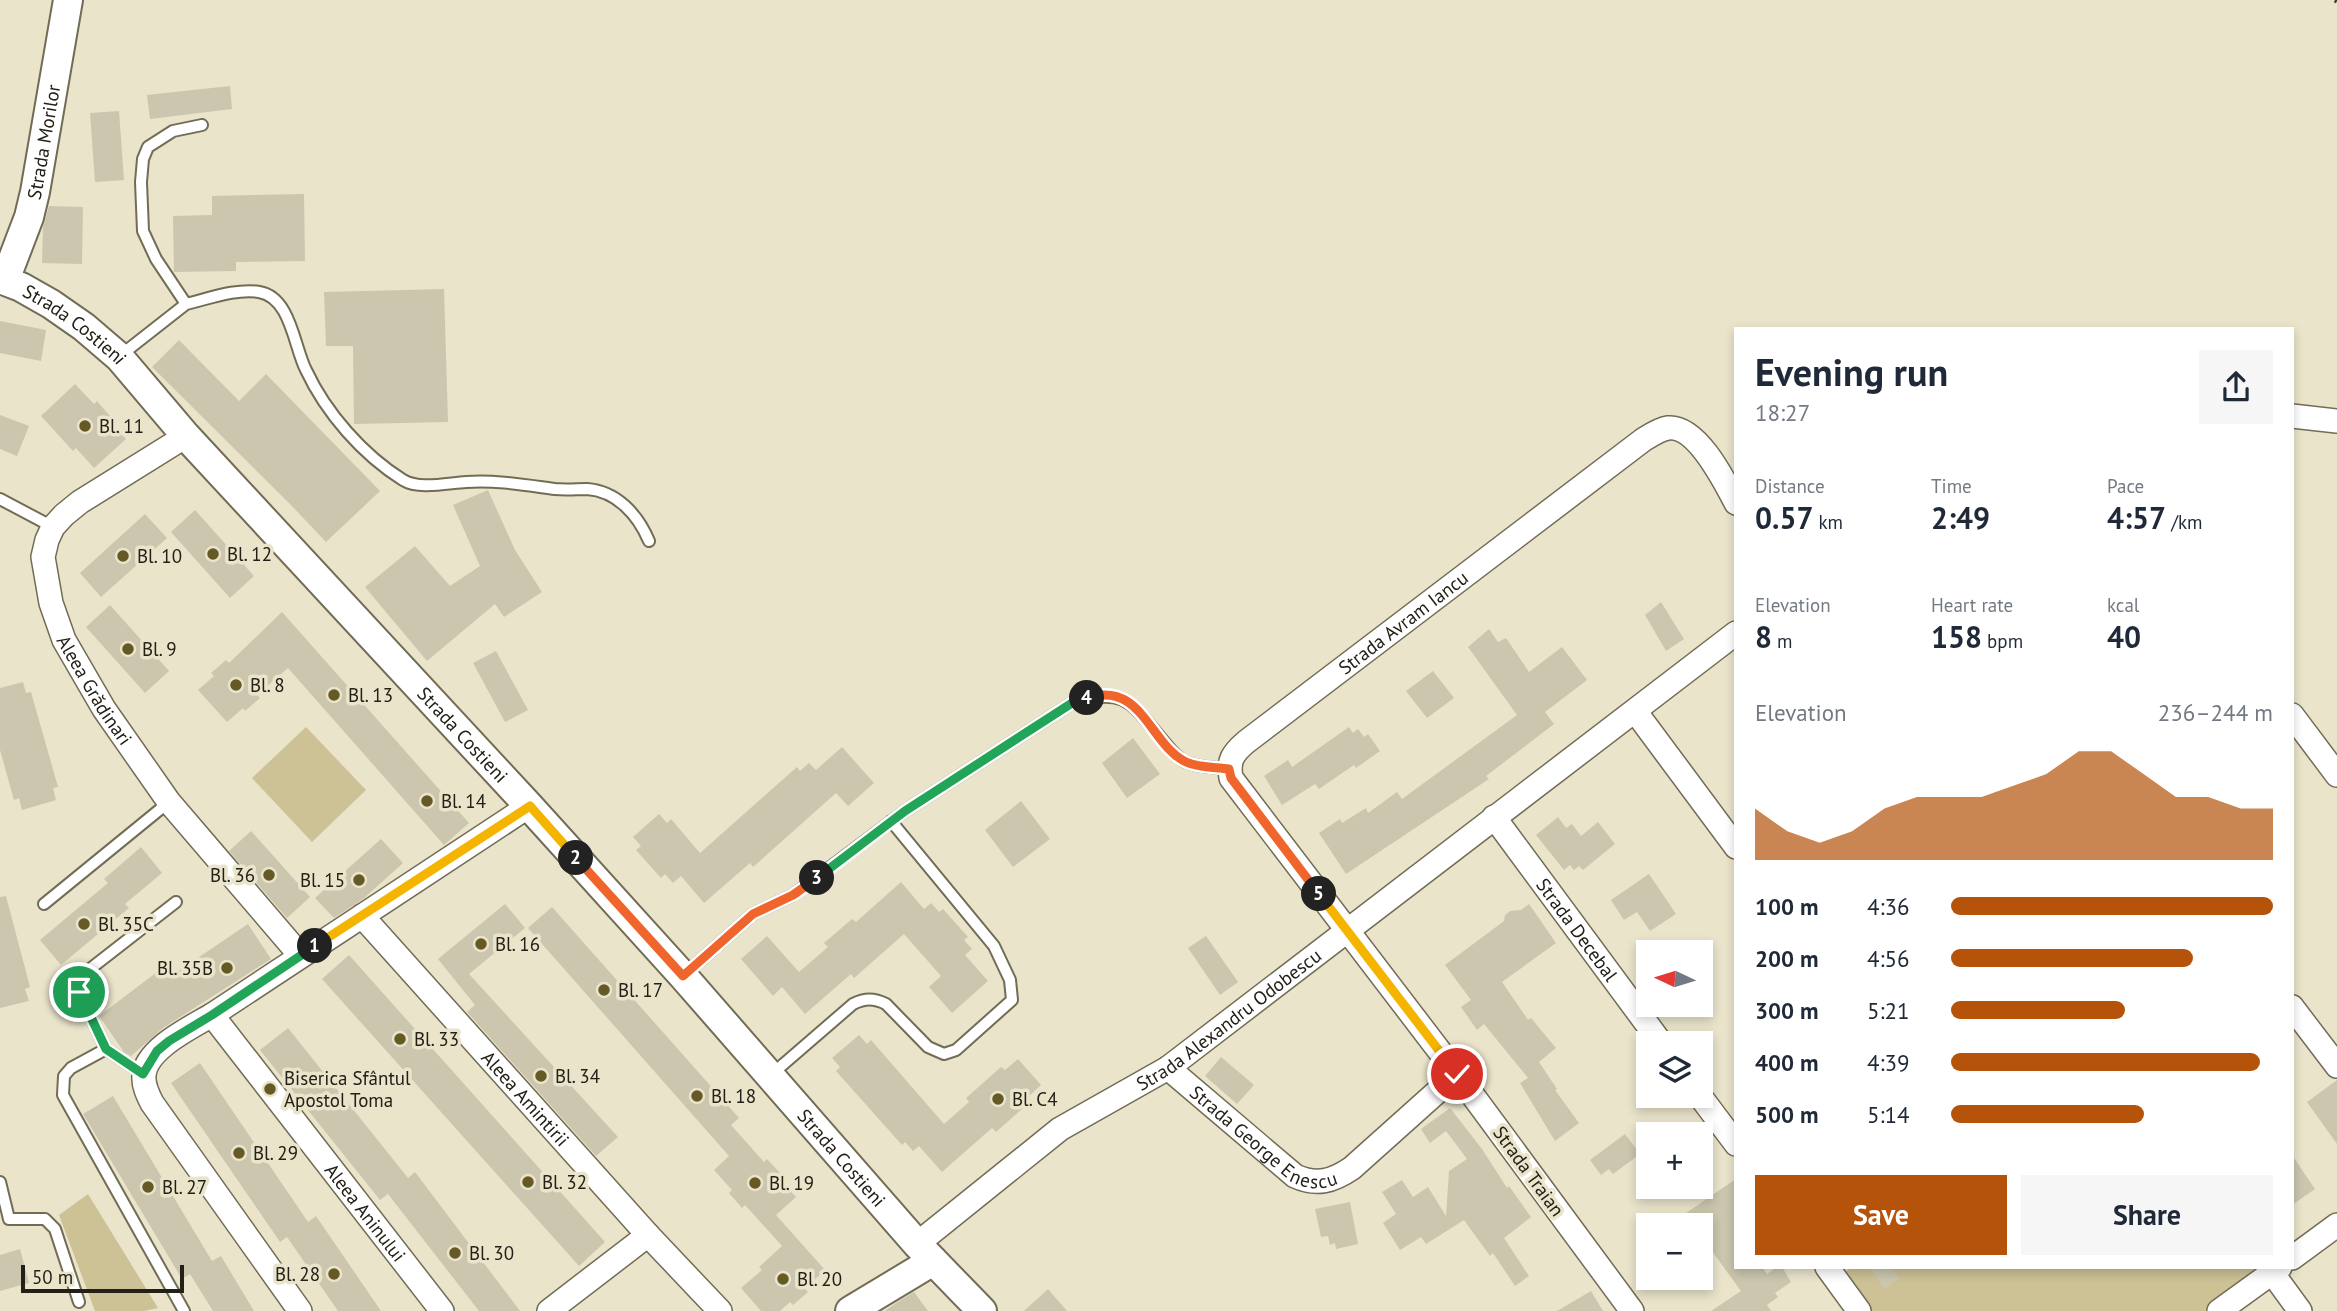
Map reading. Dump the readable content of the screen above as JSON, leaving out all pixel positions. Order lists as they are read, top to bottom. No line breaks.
{"streets":{"street":["Strada Morilor","Strada Costieni","Strada Avram Iancu","Aleea Grădinari","Strada Decebal","Strada Alexandru Odobescu","Aleea Amintirii","Strada George Enescu","Strada Traian","Aleea Aninului"]},"crossings":[["Strada Morilor","Strada Costieni"],["Strada Costieni","Strada Alexandru Odobescu"],["Strada Decebal","Strada Alexandru Odobescu"],["Strada Alexandru Odobescu","Strada George Enescu"],["Strada Alexandru Odobescu","Strada Traian"],["Strada George Enescu","Strada Traian"]],"places":["Bl. 11","Bl. 12","Bl. 10","Bl. 9","Bl. 8","Bl. 13","Bl. 14","Bl. 36","Bl. 15","Bl. 35C","Bl. 16","Bl. 35B","Bl. 17","Bl. 33","Bl. 34","Biserica Sfântul Apostol Toma","Bl. 18","Bl. C4","Bl. 29","Bl. 32","Bl. 19","Bl. 27","Bl. 30","Bl. 28","Bl. 20"],"scale_bar":"50 m","north":"left","page":{"heading":["Evening run","18:27"],"stats":[["Distance","0.57 km"],["Time","2:49"],["Pace","4:57 /km"],["Elevation","8 m"],["Heart rate","158 bpm"],["kcal","40"]],"pins":["4","2","3","5","1"],"chart":["Elevation","236–244 m"],"list":[{"name":"100 m","note":"4:36"},{"name":"200 m","note":"4:56"},{"name":"300 m","note":"5:21"},{"name":"400 m","note":"4:39"},{"name":"500 m","note":"5:14"}],"map_buttons":["+","−"],"buttons":["Save","Share"],"scale":"50 m"}}
